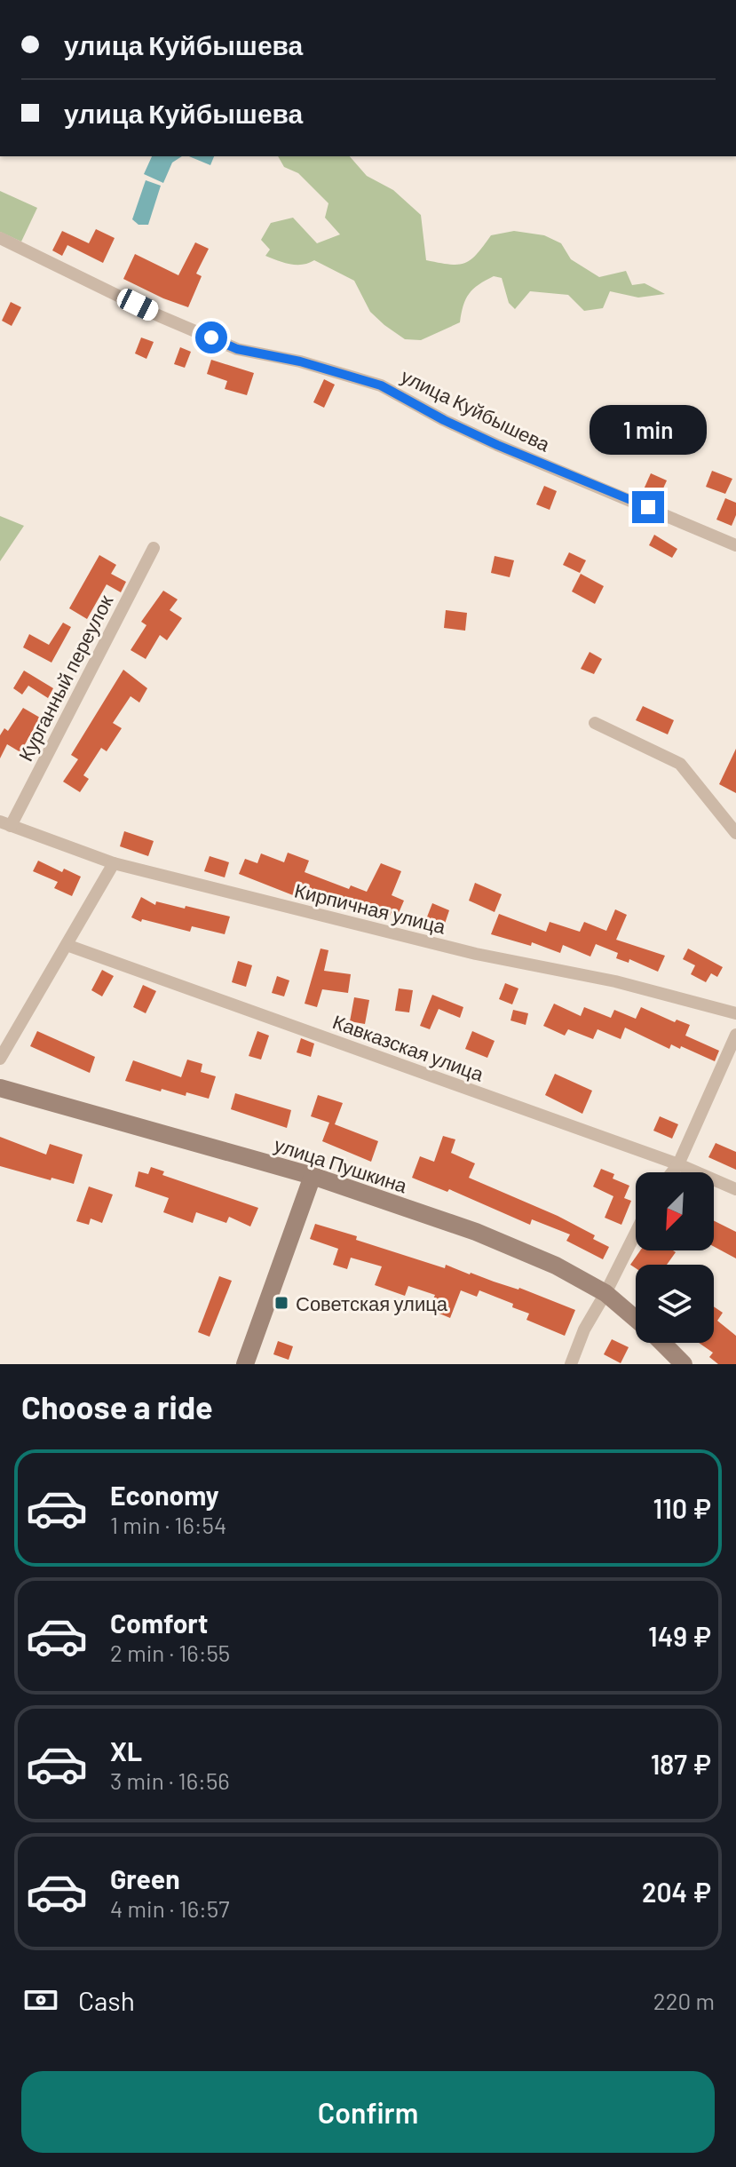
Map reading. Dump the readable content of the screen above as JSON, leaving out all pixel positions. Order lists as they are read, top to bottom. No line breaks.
{"streets":{"main road":["улица Пушкина"],"street":["улица Куйбышева","Курганный переулок","Кирпичная улица","Кавказская улица"]},"crossings":[["Курганный переулок","Кирпичная улица"]],"places":{"transit":["Советская улица"]},"north":"bottom left","page":{"banner":["улица Куйбышева","улица Куйбышева"],"bubble":"1 min","heading":"Choose a ride","list":[{"name":"Economy","note":"1 min · 16:54","value":"110 ₽"},{"name":"Comfort","note":"2 min · 16:55","value":"149 ₽"},{"name":"XL","note":"3 min · 16:56","value":"187 ₽"},{"name":"Green","note":"4 min · 16:57","value":"204 ₽"}],"pay":["Cash","220 m"],"buttons":"Confirm"}}
